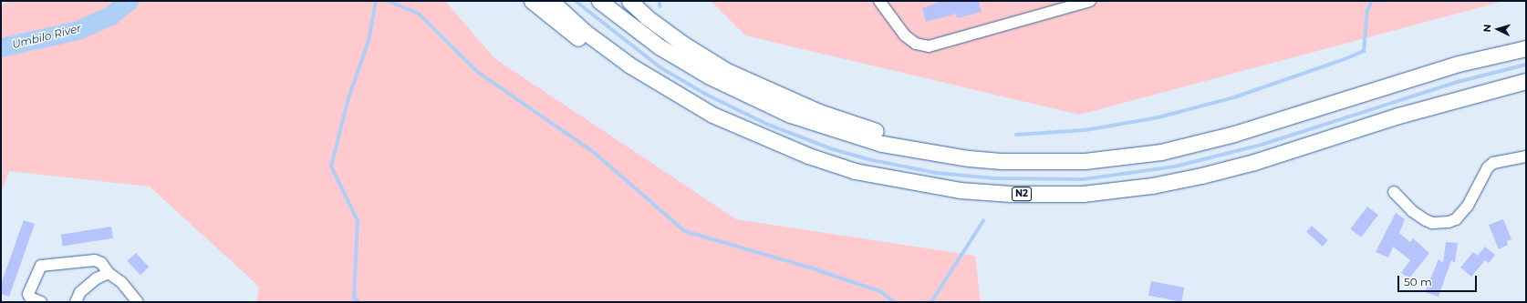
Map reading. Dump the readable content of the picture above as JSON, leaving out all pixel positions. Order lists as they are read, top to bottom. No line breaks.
{"streets":{"highway":["N2"]},"water":["Umbilo River"],"scale_bar":"50 m","north":"left"}
